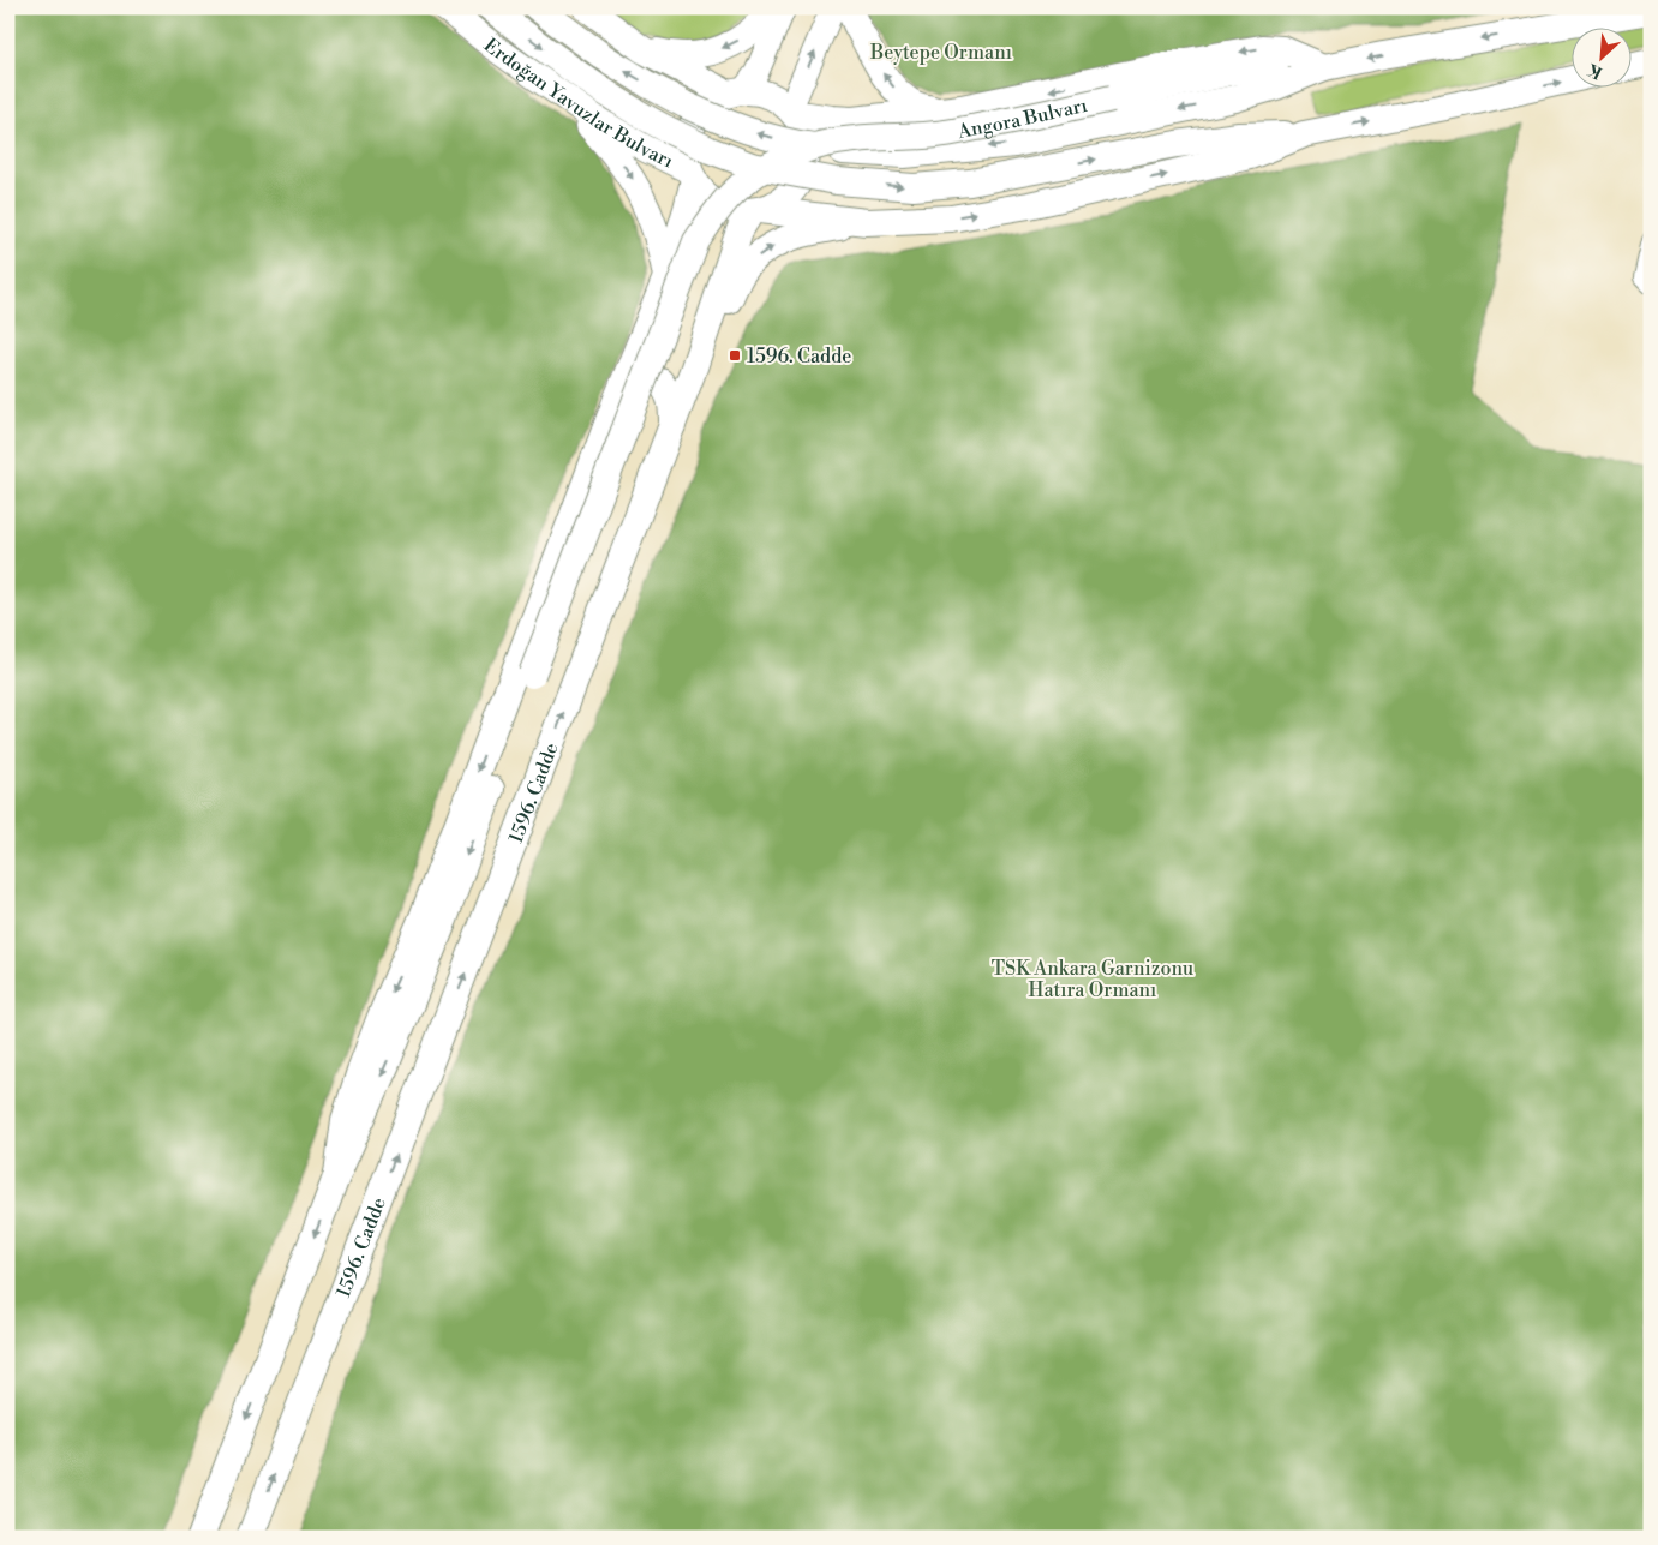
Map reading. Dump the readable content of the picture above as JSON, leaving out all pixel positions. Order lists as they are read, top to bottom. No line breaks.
{"streets":{"main road":["Erdoğan Yavuzlar Bulvarı","Angora Bulvarı","1596. Cadde"]},"crossings":[["Erdoğan Yavuzlar Bulvarı","Angora Bulvarı"],["Erdoğan Yavuzlar Bulvarı","1596. Cadde"],["Angora Bulvarı","1596. Cadde"]],"parks":["Beytepe Ormanı","TSK Ankara Garnizonu Hatıra Ormanı"],"places":{"transit":["1596. Cadde"]},"north":"bottom left"}
